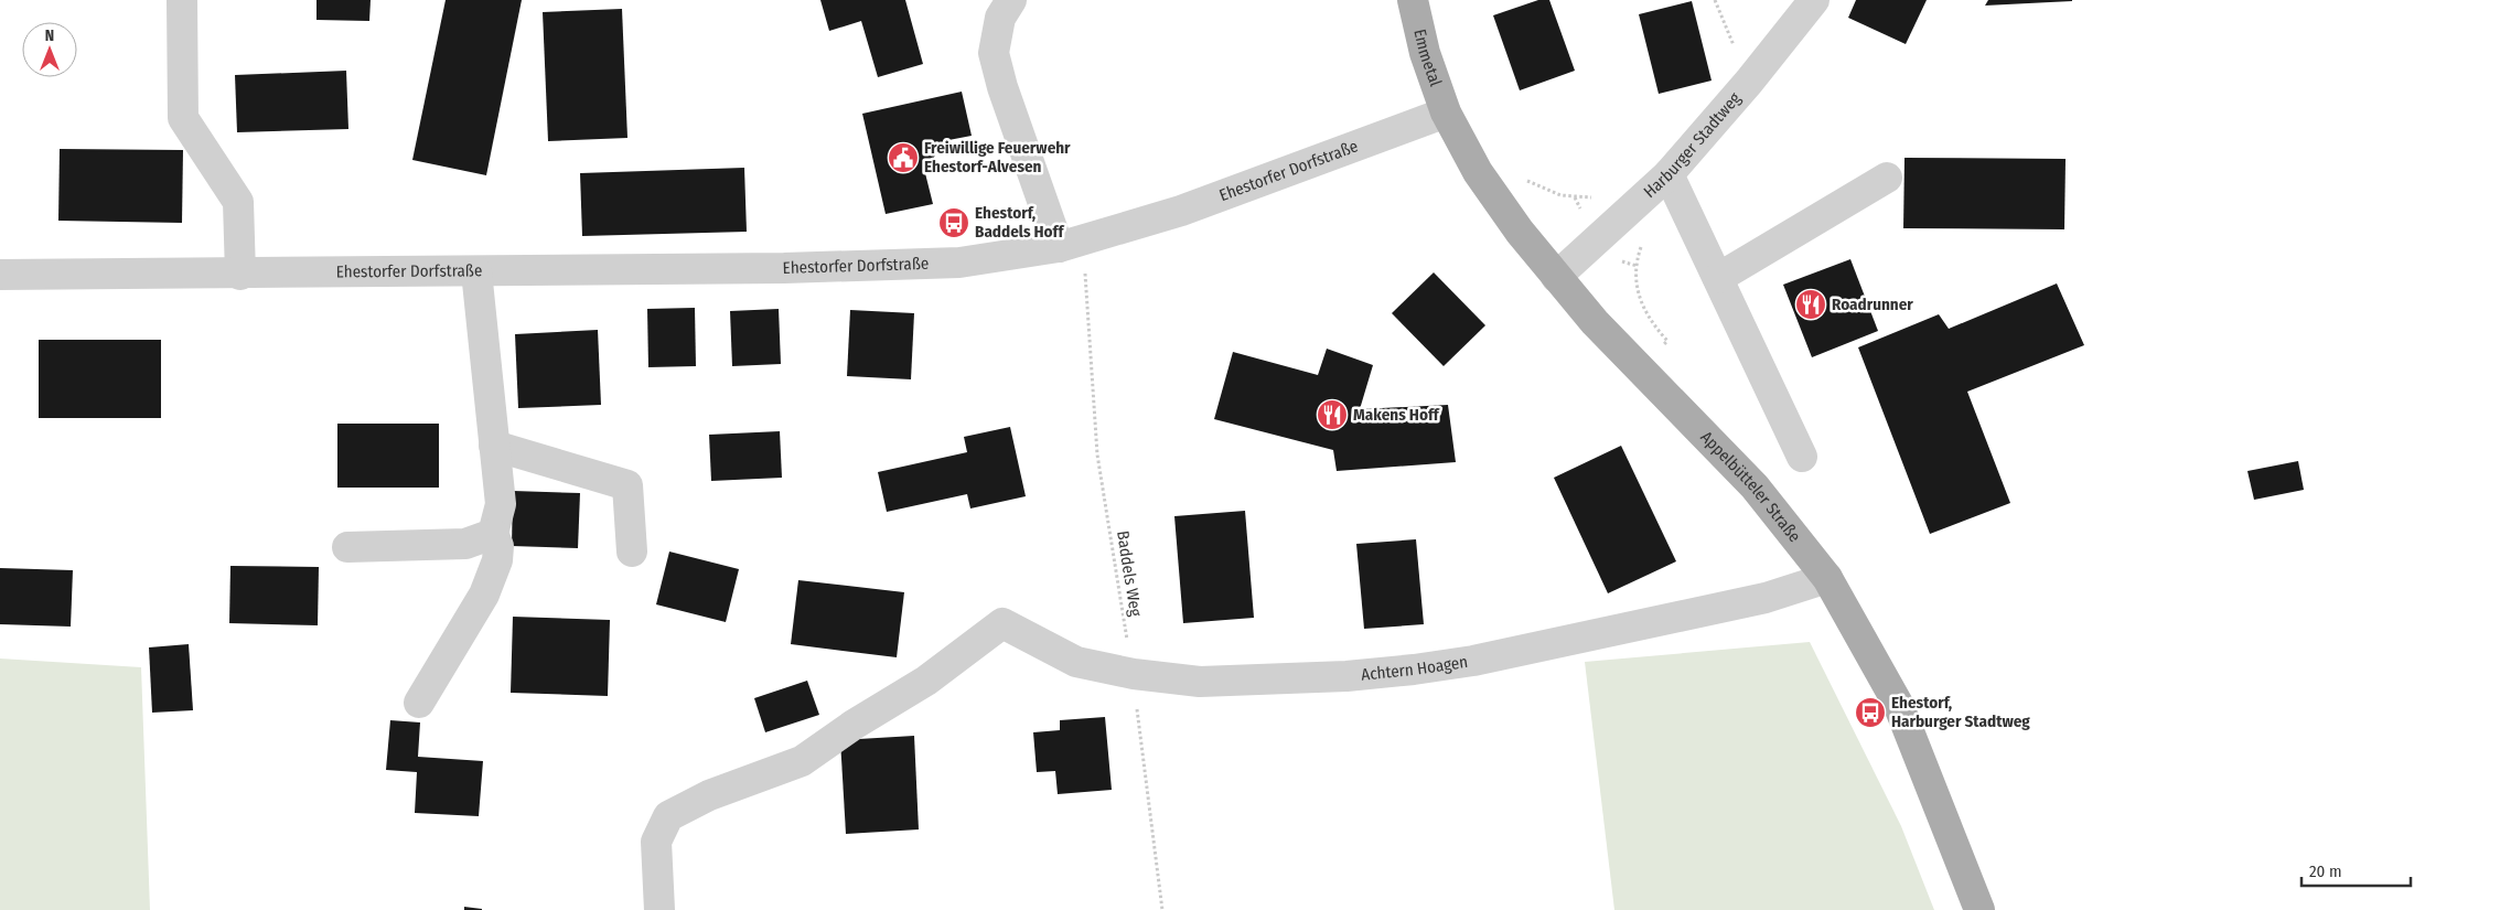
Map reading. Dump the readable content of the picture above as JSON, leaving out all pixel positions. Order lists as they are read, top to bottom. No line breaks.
{"streets":{"main road":["Emmetal","Appelbütteler Straße"],"street":["Harburger Stadtweg","Ehestorfer Dorfstraße","Achtern Hoagen"],"path":["Baddels Weg"]},"crossings":[["Emmetal","Ehestorfer Dorfstraße"],["Emmetal","Appelbütteler Straße"],["Harburger Stadtweg","Appelbütteler Straße"],["Ehestorfer Dorfstraße","Appelbütteler Straße"],["Ehestorfer Dorfstraße","Baddels Weg"],["Appelbütteler Straße","Achtern Hoagen"],["Baddels Weg","Achtern Hoagen"]],"places":{"public building":["Freiwillige Feuerwehr Ehestorf-Alvesen"],"bus stop":["Ehestorf, Baddels Hoff","Ehestorf, Harburger Stadtweg"],"restaurant":["Roadrunner","Makens Hoff"]},"scale_bar":"20 m","north":"top"}
